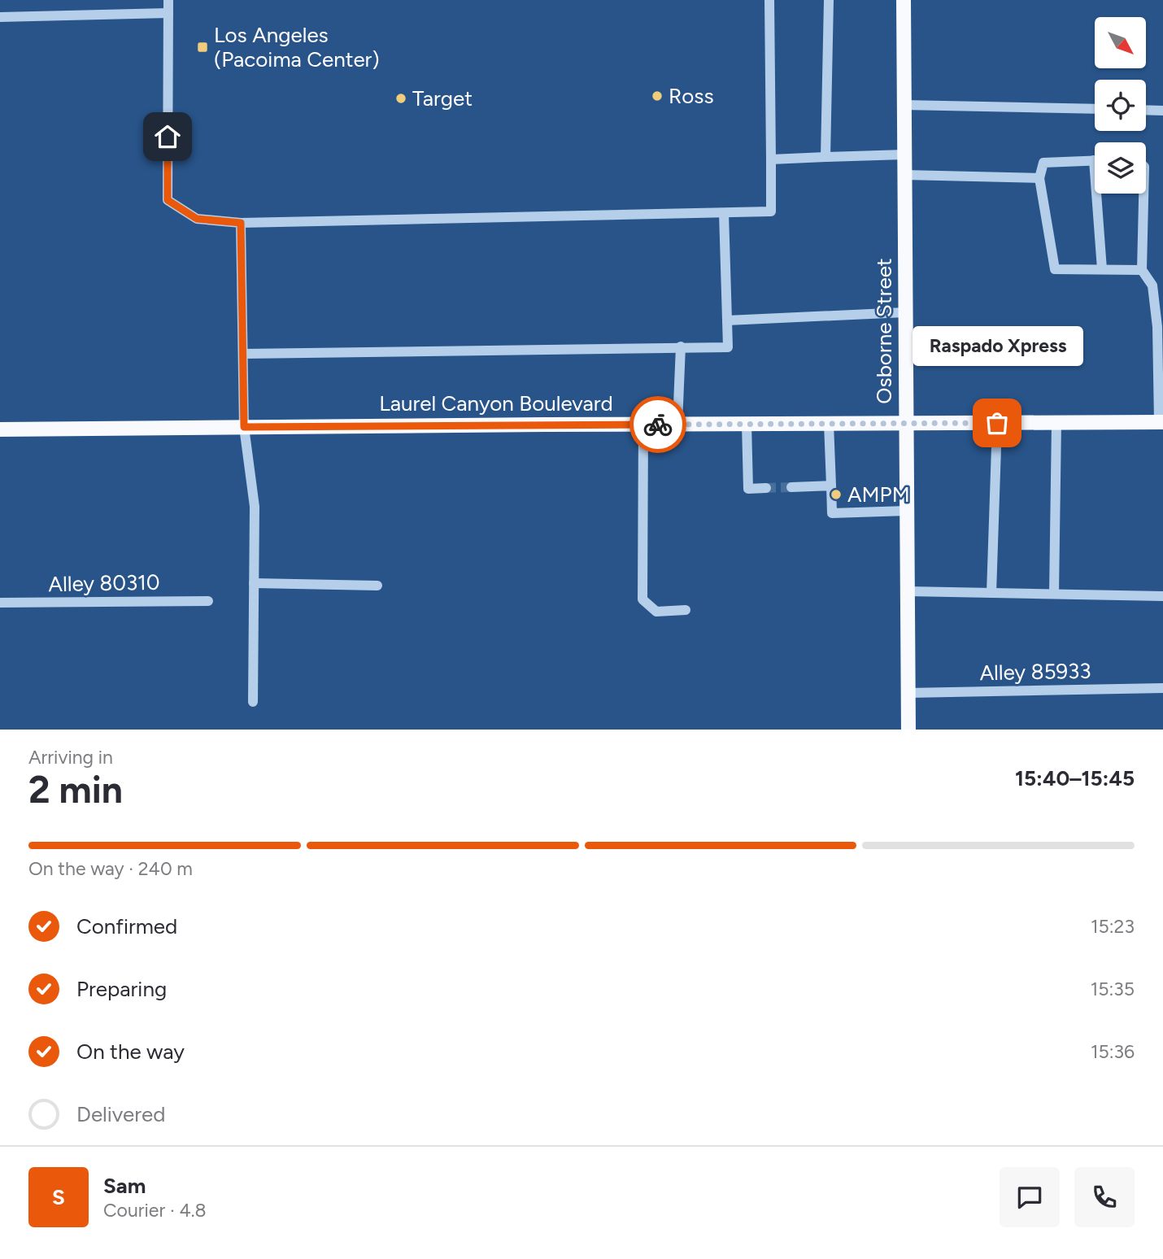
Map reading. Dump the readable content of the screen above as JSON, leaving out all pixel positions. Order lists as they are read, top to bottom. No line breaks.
{"streets":{"main road":["Osborne Street","Laurel Canyon Boulevard"],"lane":["Alley 80310","Alley 85933"]},"crossings":[["Osborne Street","Laurel Canyon Boulevard"],["Osborne Street","Alley 85933"]],"places":{"transit":["Los Angeles (Pacoima Center)"],"other":["Ross","Target","Raspado Xpress","AMPM"]},"north":"bottom right","page":{"bubble":"Raspado Xpress","heading":["2 min","Arriving in","15:40–15:45"],"panel":["Sam","Courier · 4.8"],"bar":"On the way · 240 m","list":[["Confirmed","15:23"],["Preparing","15:35"],["On the way","15:36"],"Delivered"],"round":"S"}}
